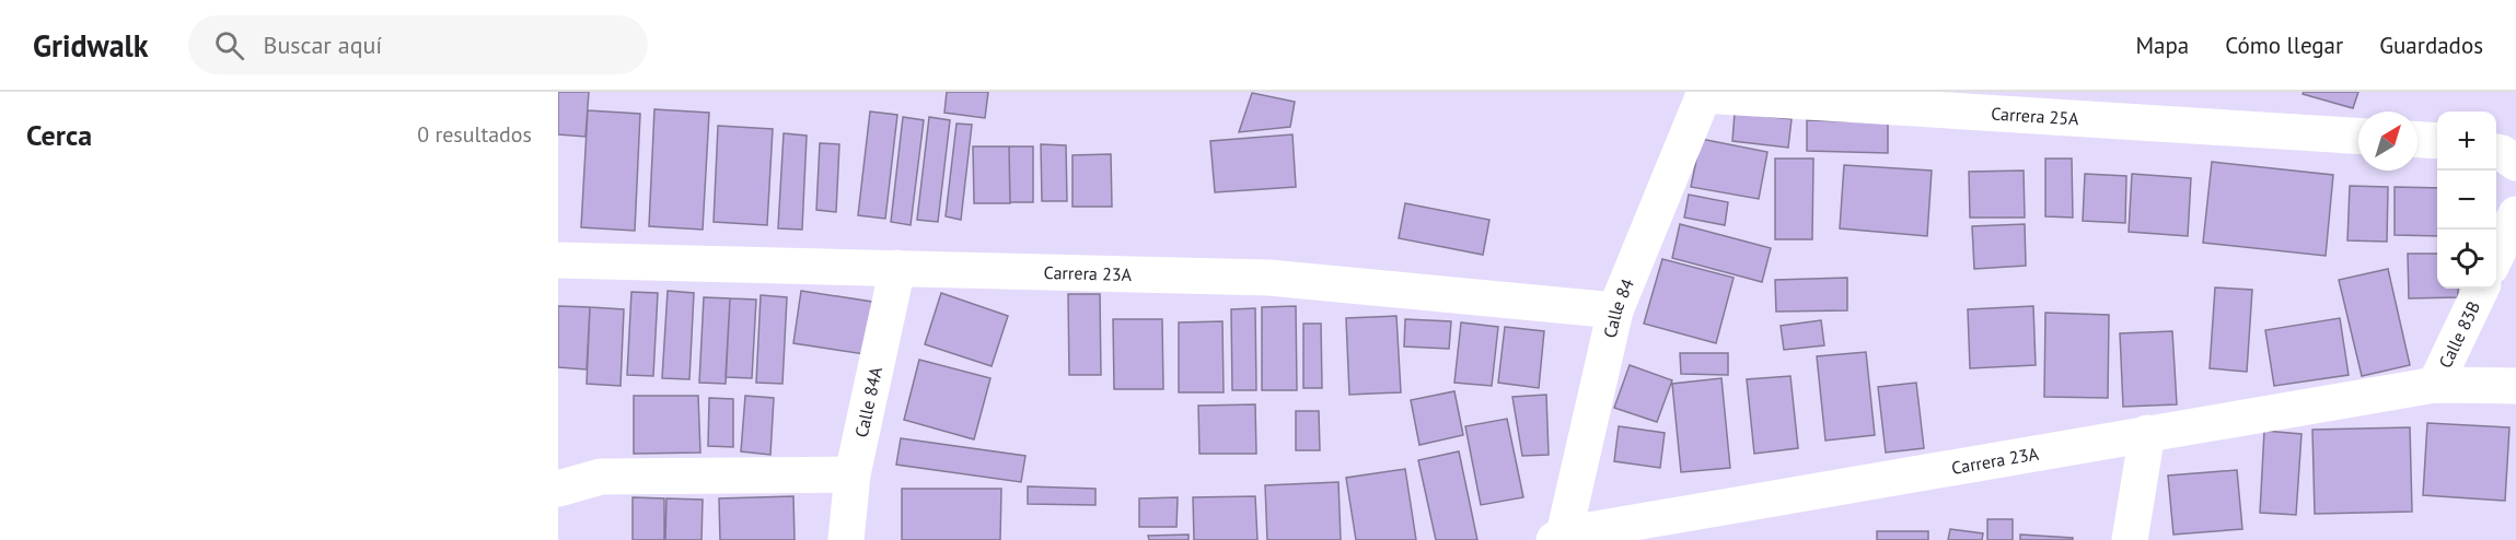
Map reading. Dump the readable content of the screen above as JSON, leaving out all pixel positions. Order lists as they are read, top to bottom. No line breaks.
{"streets":{"street":["Carrera 25A","Carrera 23A","Calle 84","Calle 83B","Calle 84A"]},"crossings":[["Carrera 25A","Calle 84"],["Carrera 23A","Calle 84"],["Carrera 23A","Calle 83B"],["Carrera 23A","Calle 84A"]],"north":"top right","page":{"header":"Gridwalk","search":"Buscar aquí","nav":["Mapa","Cómo llegar","Guardados"],"heading":["Cerca","0 resultados"],"map_buttons":["+","−"]}}
